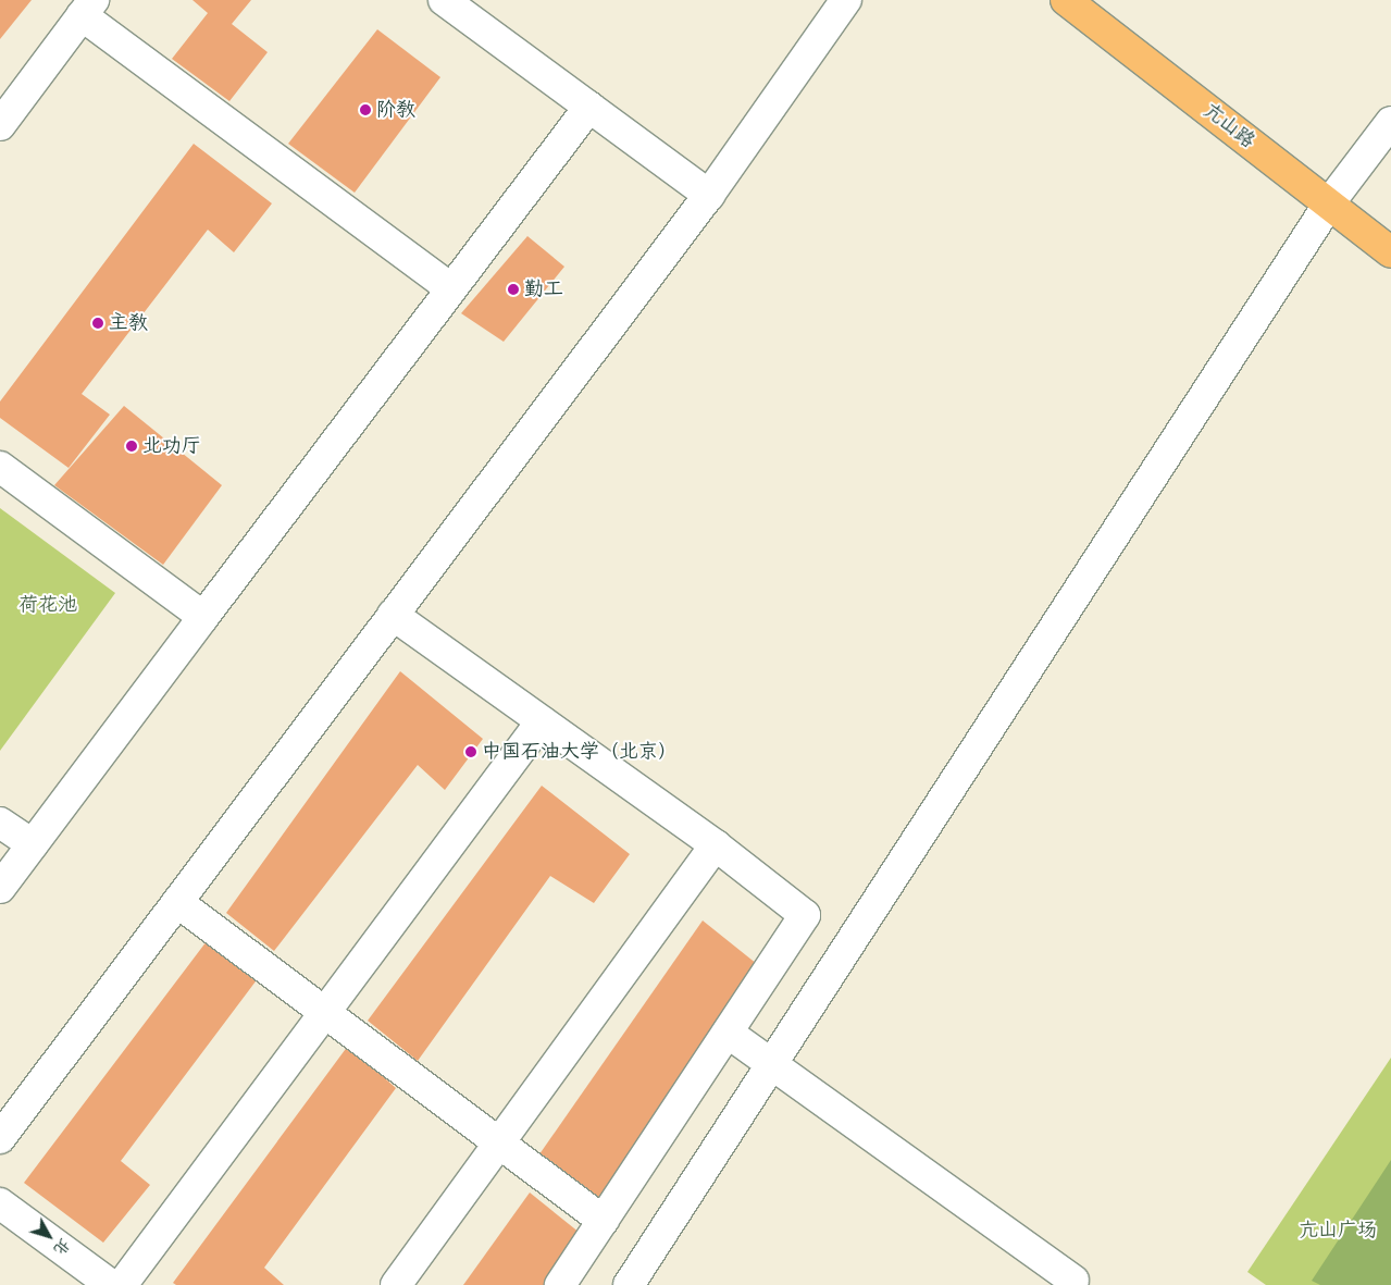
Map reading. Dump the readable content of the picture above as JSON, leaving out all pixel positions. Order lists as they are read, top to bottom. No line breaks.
{"streets":{"main road":["亢山路"]},"parks":["荷花池","亢山广场"],"places":["阶教","勤工","主教","北功厅","中国石油大学（北京）"],"north":"bottom right"}
